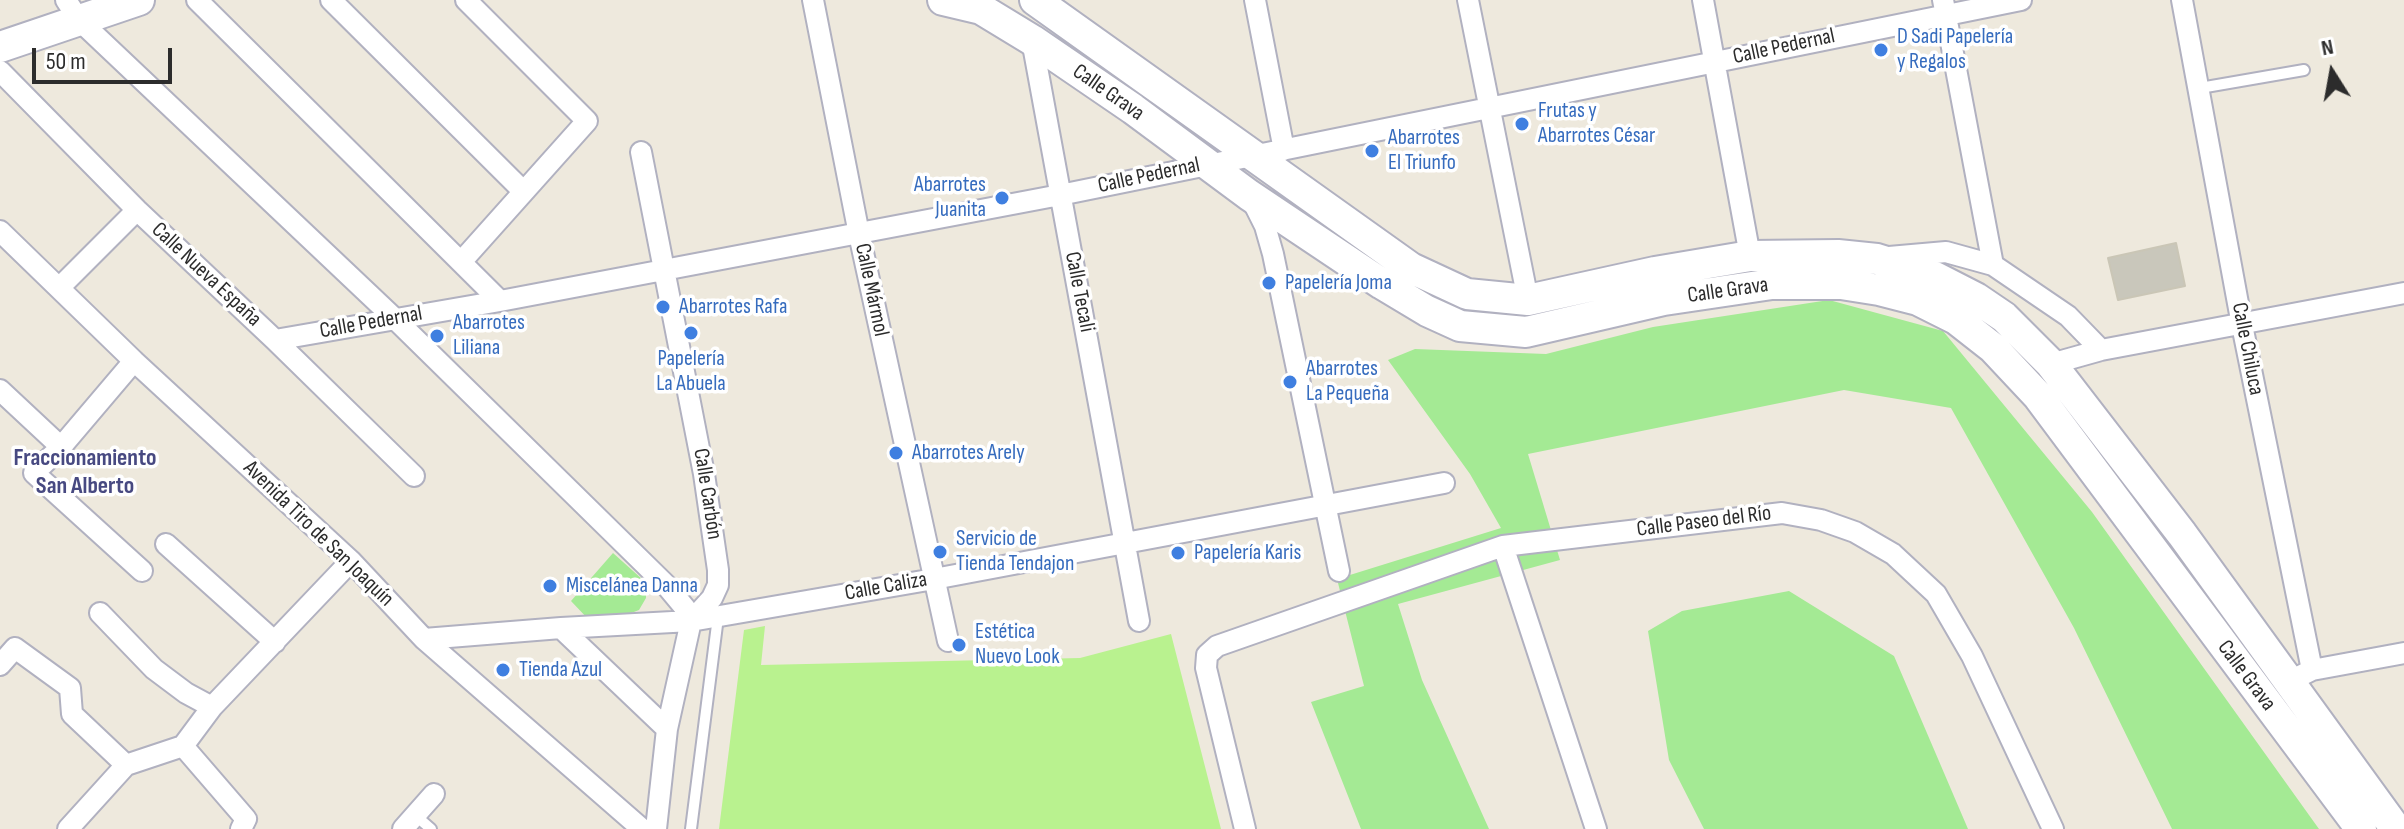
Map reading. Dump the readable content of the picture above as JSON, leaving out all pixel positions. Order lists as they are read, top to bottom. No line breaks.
{"streets":{"main road":["Calle Grava"],"street":["Calle Pedernal","Calle Nueva España","Calle Mármol","Calle Tecali","Calle Chiluca","Calle Carbón","Calle Paseo del Río","Avenida Tiro de San Joaquín","Calle Caliza"]},"crossings":[["Calle Pedernal","Calle Grava"],["Calle Pedernal","Calle Nueva España"],["Calle Pedernal","Calle Mármol"],["Calle Pedernal","Calle Tecali"],["Calle Pedernal","Calle Carbón"],["Calle Grava","Calle Tecali"],["Calle Grava","Calle Chiluca"],["Calle Mármol","Calle Caliza"],["Calle Tecali","Calle Caliza"],["Calle Carbón","Calle Caliza"],["Avenida Tiro de San Joaquín","Calle Caliza"]],"districts":["Fraccionamiento San Alberto"],"places":["D Sadi Papelería y Regalos","Frutas y Abarrotes César","Abarrotes El Triunfo","Abarrotes Juanita","Papelería Joma","Abarrotes Rafa","Papelería La Abuela","Abarrotes Liliana","Abarrotes La Pequeña","Abarrotes Arely","Servicio de Tienda Tendajon","Papelería Karis","Miscelánea Danna","Estética Nuevo Look","Tienda Azul"],"scale_bar":"50 m","north":"top"}
